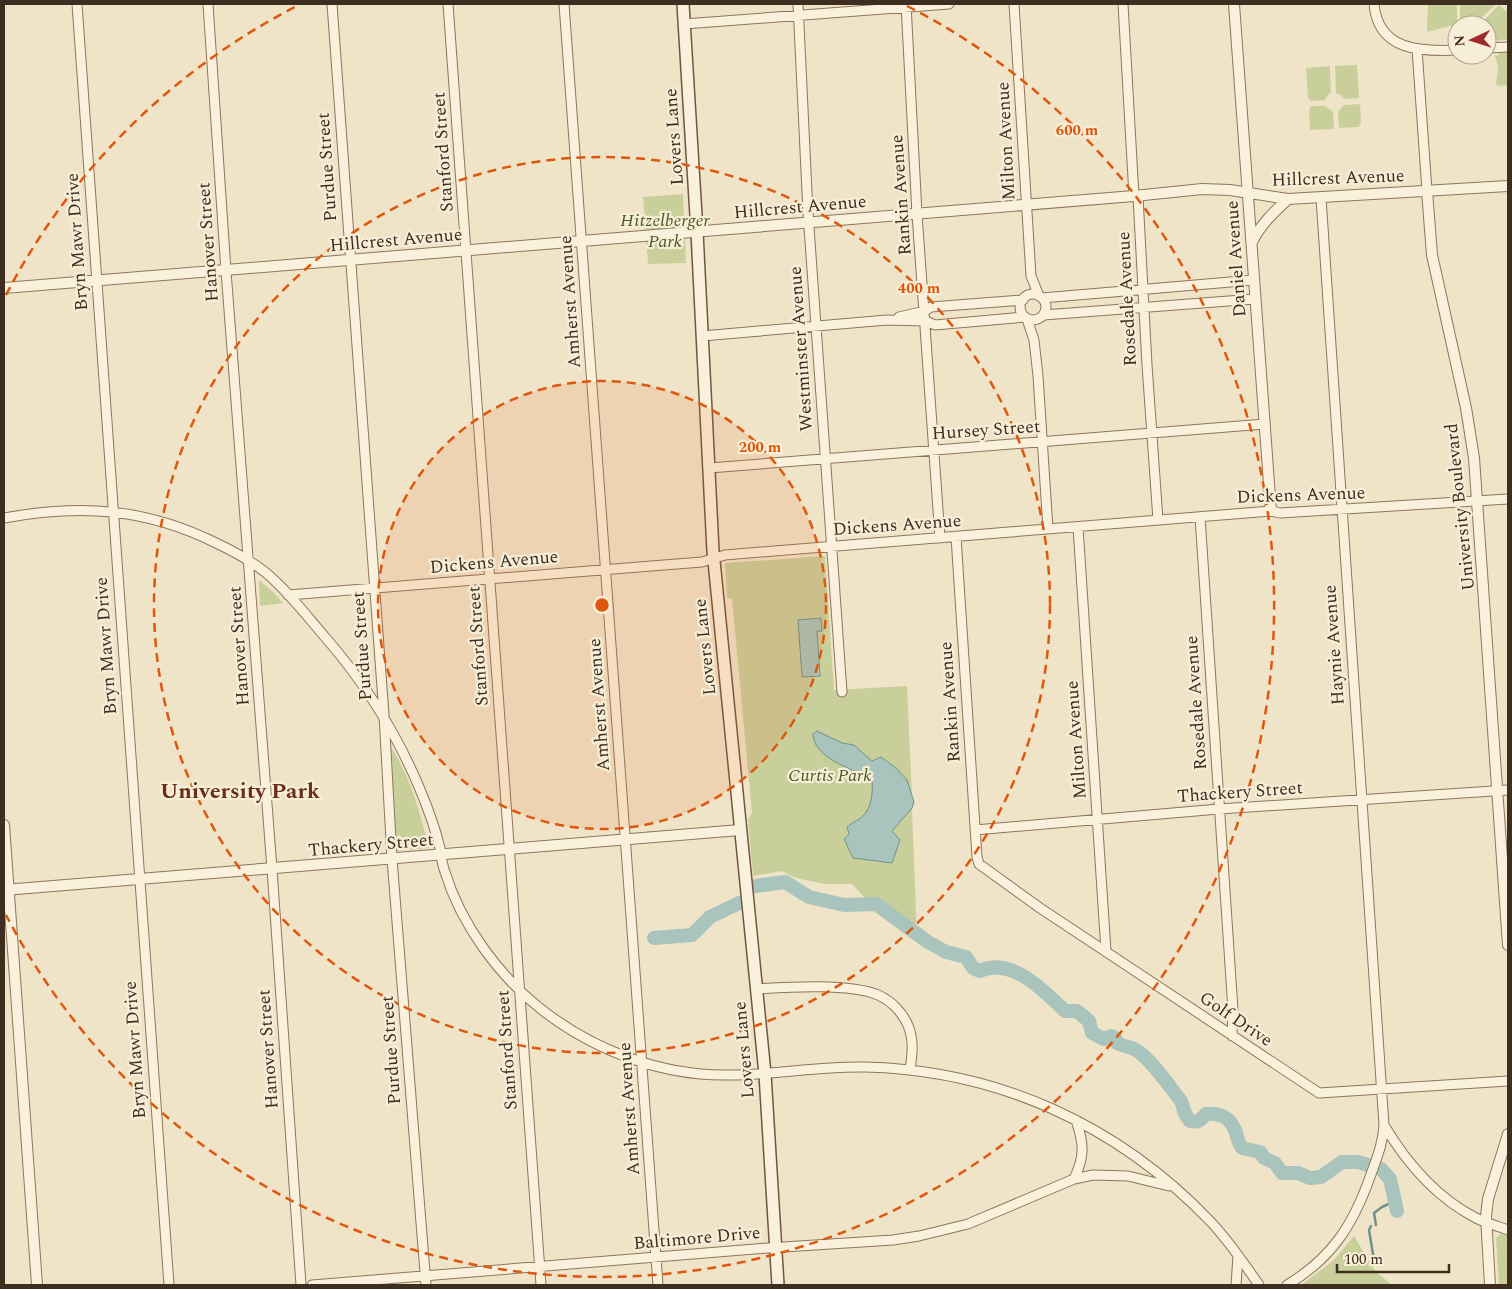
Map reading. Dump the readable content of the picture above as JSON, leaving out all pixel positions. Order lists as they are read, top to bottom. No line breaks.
{"streets":{"main road":["Lovers Lane"],"street":["Milton Avenue","Stanford Street","Purdue Street","Hillcrest Avenue","Rankin Avenue","Bryn Mawr Drive","Hanover Street","Daniel Avenue","Rosedale Avenue","Amherst Avenue","Westminster Avenue","Hursey Street","Dickens Avenue","University Boulevard","Haynie Avenue","Thackery Street","Golf Drive","Baltimore Drive"]},"crossings":[["Lovers Lane","Hillcrest Avenue"],["Lovers Lane","Hursey Street"],["Lovers Lane","Dickens Avenue"],["Lovers Lane","Thackery Street"],["Lovers Lane","Baltimore Drive"],["Milton Avenue","Hillcrest Avenue"],["Milton Avenue","Dickens Avenue"],["Milton Avenue","Thackery Street"],["Milton Avenue","Golf Drive"],["Stanford Street","Hillcrest Avenue"],["Stanford Street","Dickens Avenue"],["Stanford Street","Thackery Street"],["Stanford Street","Baltimore Drive"],["Purdue Street","Hillcrest Avenue"],["Purdue Street","Dickens Avenue"],["Purdue Street","Thackery Street"],["Purdue Street","Baltimore Drive"],["Hillcrest Avenue","Rankin Avenue"],["Hillcrest Avenue","Bryn Mawr Drive"],["Hillcrest Avenue","Hanover Street"],["Hillcrest Avenue","Daniel Avenue"],["Hillcrest Avenue","Rosedale Avenue"],["Hillcrest Avenue","Amherst Avenue"],["Hillcrest Avenue","Westminster Avenue"],["Hillcrest Avenue","University Boulevard"],["Hillcrest Avenue","Haynie Avenue"],["Rankin Avenue","Hursey Street"],["Rankin Avenue","Dickens Avenue"],["Rankin Avenue","Thackery Street"],["Rankin Avenue","Golf Drive"],["Bryn Mawr Drive","Thackery Street"],["Hanover Street","Thackery Street"],["Daniel Avenue","Hursey Street"],["Daniel Avenue","Dickens Avenue"],["Rosedale Avenue","Hursey Street"],["Rosedale Avenue","Dickens Avenue"],["Rosedale Avenue","Thackery Street"],["Rosedale Avenue","Golf Drive"],["Amherst Avenue","Dickens Avenue"],["Amherst Avenue","Thackery Street"],["Amherst Avenue","Baltimore Drive"],["Westminster Avenue","Hursey Street"],["Westminster Avenue","Dickens Avenue"],["Dickens Avenue","University Boulevard"],["Dickens Avenue","Haynie Avenue"],["University Boulevard","Thackery Street"],["Haynie Avenue","Thackery Street"],["Haynie Avenue","Golf Drive"]],"districts":["University Park"],"parks":["Hitzelberger Park","Curtis Park"],"scale_bar":"100 m","north":"left","rings":["600 m","400 m","200 m"]}
